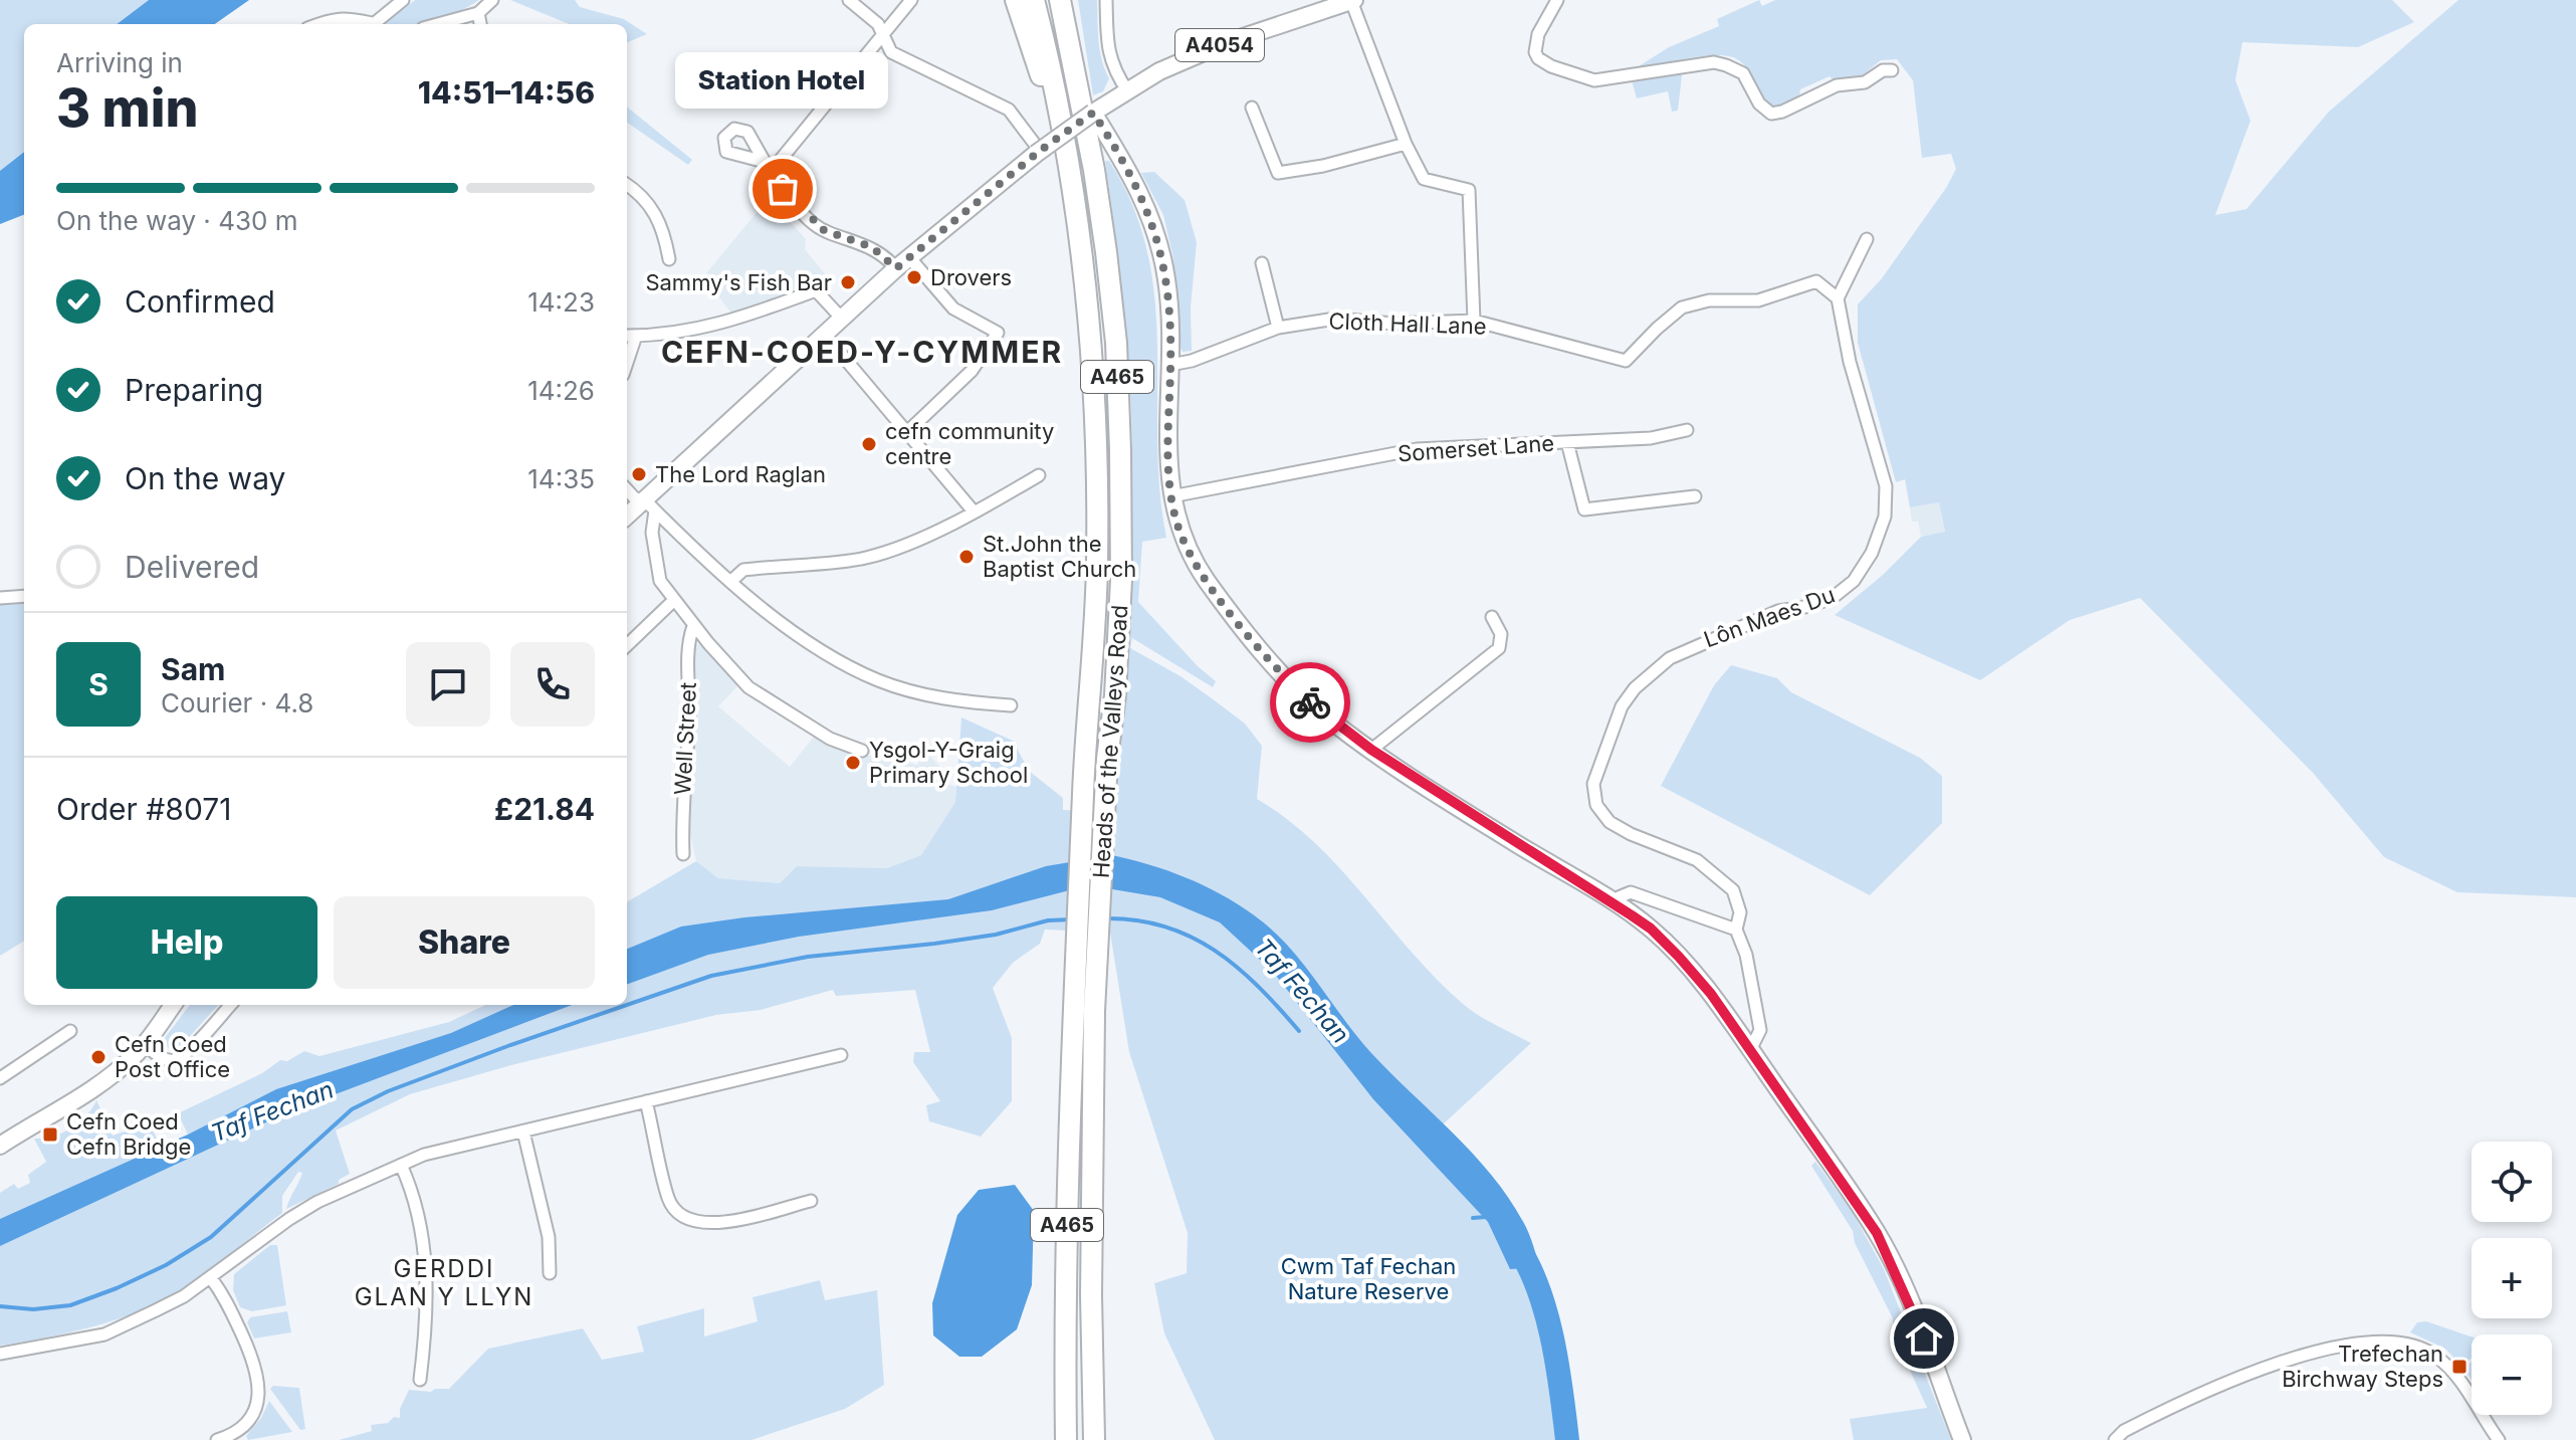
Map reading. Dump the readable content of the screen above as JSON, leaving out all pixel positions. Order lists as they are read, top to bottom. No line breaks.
{"streets":{"highway":["A465","Heads of the Valleys Road"],"street":["A4054","Cloth Hall Lane","Somerset Lane","Lôn Maes Du","Well Street"]},"crossings":[["Cloth Hall Lane","Lôn Maes Du"]],"districts":["CEFN-COED-Y-CYMMER","GERDDI GLAN Y LLYN"],"water":["Taf Fechan"],"parks":["Cwm Taf Fechan Nature Reserve"],"places":{"other":["Station Hotel","Drovers","Sammy's Fish Bar","cefn community centre","The Lord Raglan","St.John the Baptist Church","Ysgol-Y-Graig Primary School","Cefn Coed Post Office"],"transit":["Cefn Coed Cefn Bridge","Trefechan Birchway Steps"]},"page":{"heading":["3 min","Arriving in","14:51–14:56"],"panel":["Sam","Courier · 4.8","Order #8071","£21.84"],"bubble":"Station Hotel","bar":"On the way · 430 m","list":[["Confirmed","14:23"],["Preparing","14:26"],["On the way","14:35"],"Delivered"],"round":"S","buttons":["Help","Share"],"map_buttons":["+","−"]}}
